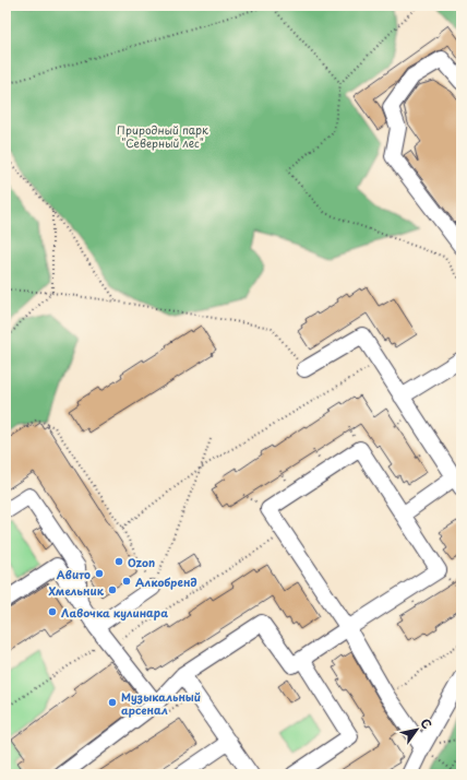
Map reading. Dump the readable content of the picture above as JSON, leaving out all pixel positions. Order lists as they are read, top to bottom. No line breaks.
{"parks":["Природный парк \"Северный лес\""],"places":["Ozon","Авито","Алкобренд","Хмельник","Лавочка кулинара","Музыкальный арсенал"],"north":"top right"}
